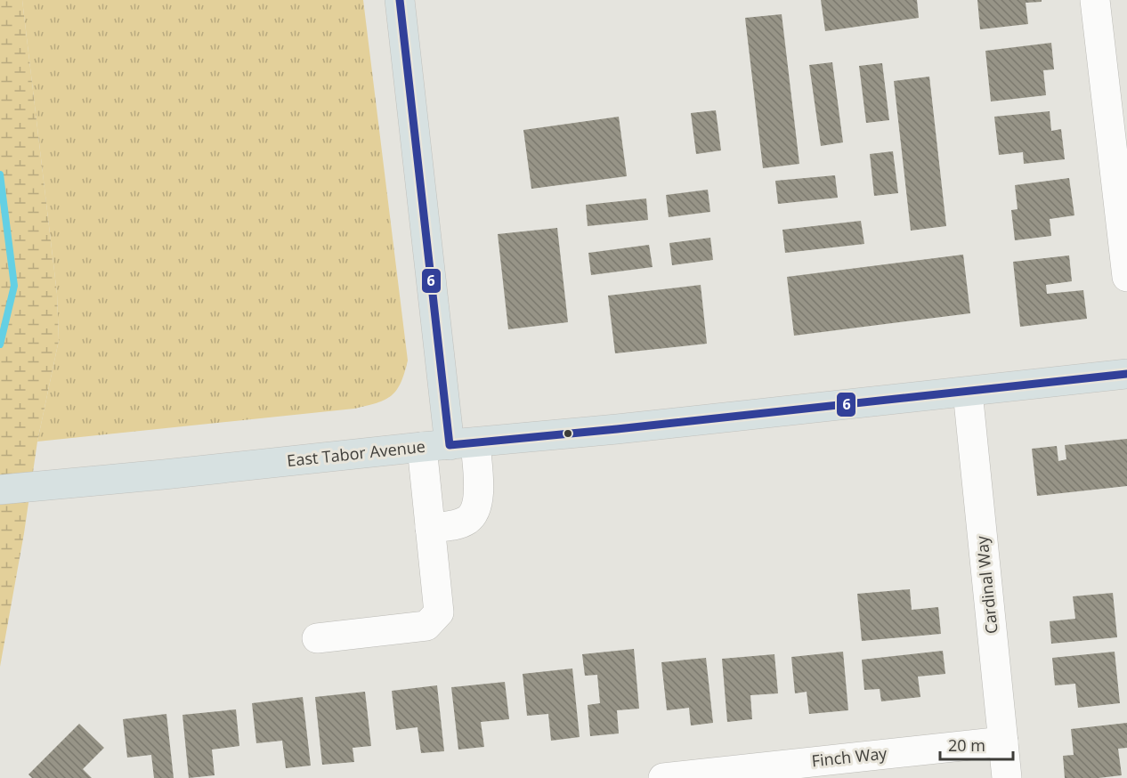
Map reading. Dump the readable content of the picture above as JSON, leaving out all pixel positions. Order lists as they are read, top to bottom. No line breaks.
{"streets":{"main road":["East Tabor Avenue"],"street":["Cardinal Way","Finch Way"]},"crossings":[["East Tabor Avenue","Cardinal Way"],["Cardinal Way","Finch Way"]],"lines":["transit line 6"],"scale_bar":"20 m"}
